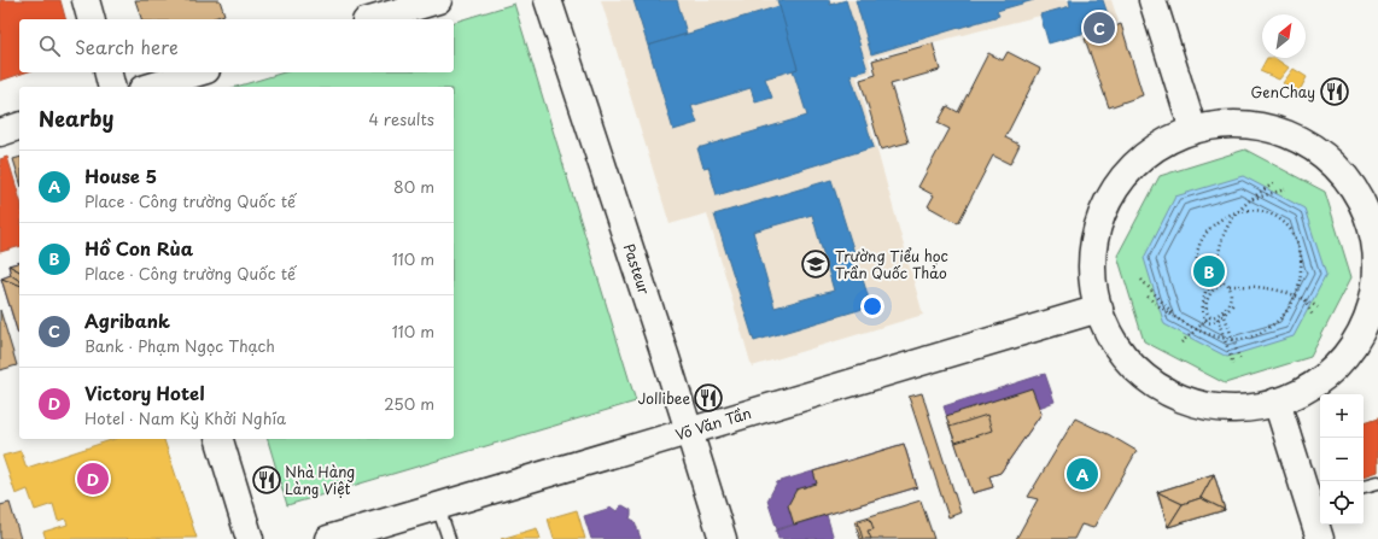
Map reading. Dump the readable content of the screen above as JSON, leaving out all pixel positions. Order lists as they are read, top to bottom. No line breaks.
{"streets":{"main road":["Pasteur","Võ Văn Tần"]},"crossings":[["Pasteur","Võ Văn Tần"]],"places":{"restaurant":["GenChay","Jollibee","Nhà Hàng Làng Việt"],"school or university":["Trường Tiểu học Trần Quốc Thảo"]},"north":"top right","page":{"pins":["C","B","A","D"],"search":"Search here","heading":["Nearby","4 results"],"list":[{"mark":"A","name":"House 5","note":"Place · Công trường Quốc tế","value":"80 m"},{"mark":"B","name":"Hồ Con Rùa","note":"Place · Công trường Quốc tế","value":"110 m"},{"mark":"C","name":"Agribank","note":"Bank · Phạm Ngọc Thạch","value":"110 m"},{"mark":"D","name":"Victory Hotel","note":"Hotel · Nam Kỳ Khởi Nghĩa","value":"250 m"}],"map_buttons":["+","−"]}}
